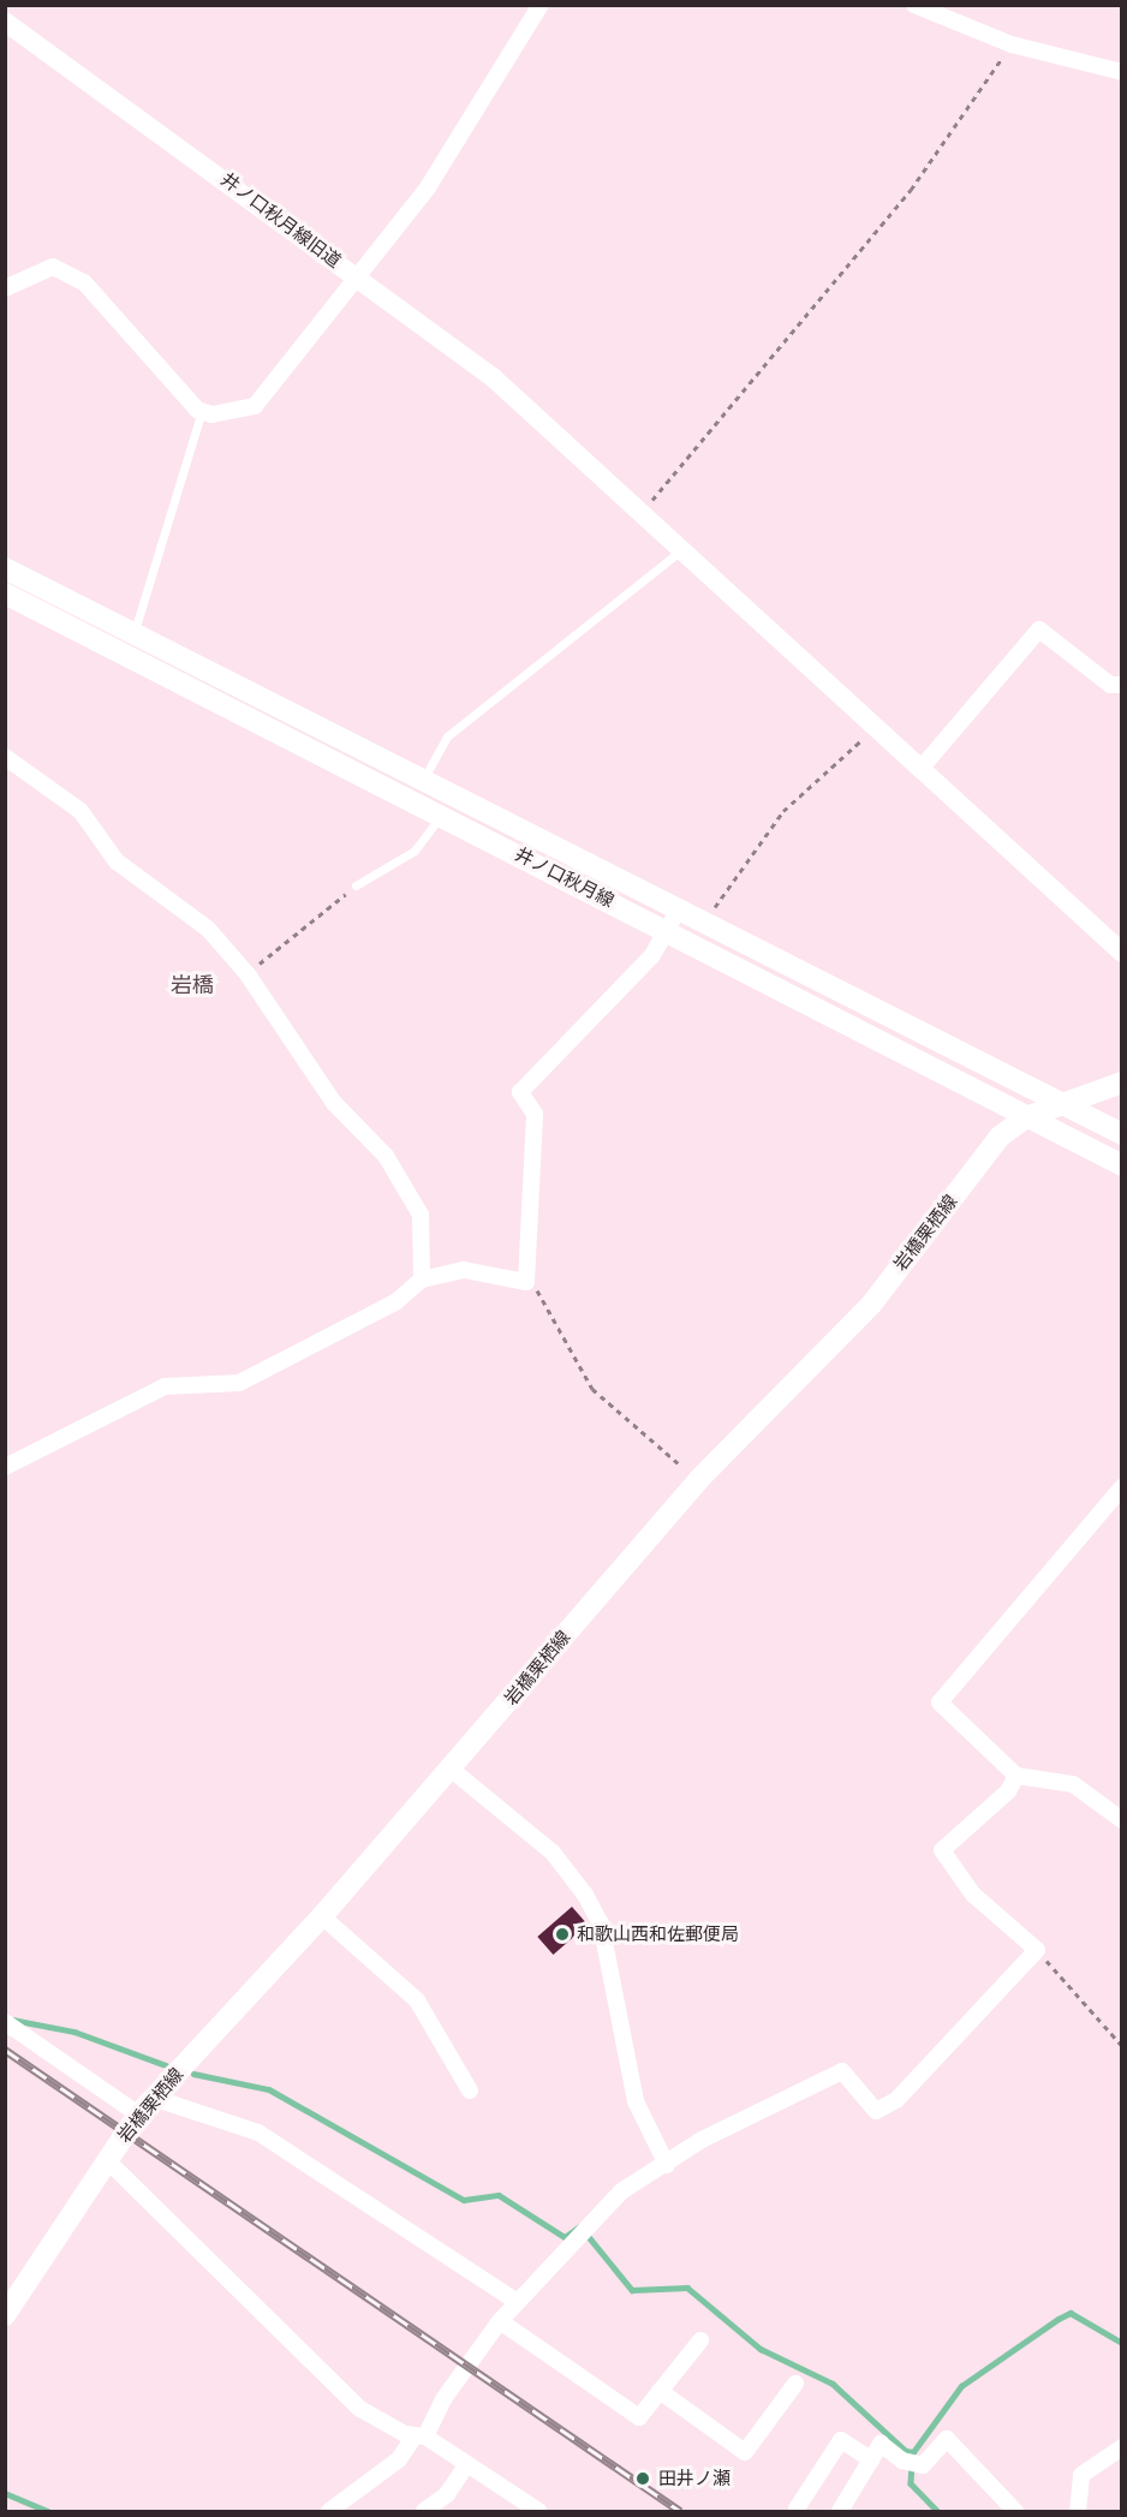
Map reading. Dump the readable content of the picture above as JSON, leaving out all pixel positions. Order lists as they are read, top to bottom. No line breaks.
{"streets":{"main road":["井ノ口秋月線","岩橋栗栖線"],"street":["井ノ口秋月線旧道"]},"crossings":[["井ノ口秋月線","岩橋栗栖線"]],"districts":["岩橋"],"places":["和歌山西和佐郵便局","田井ノ瀬"]}
